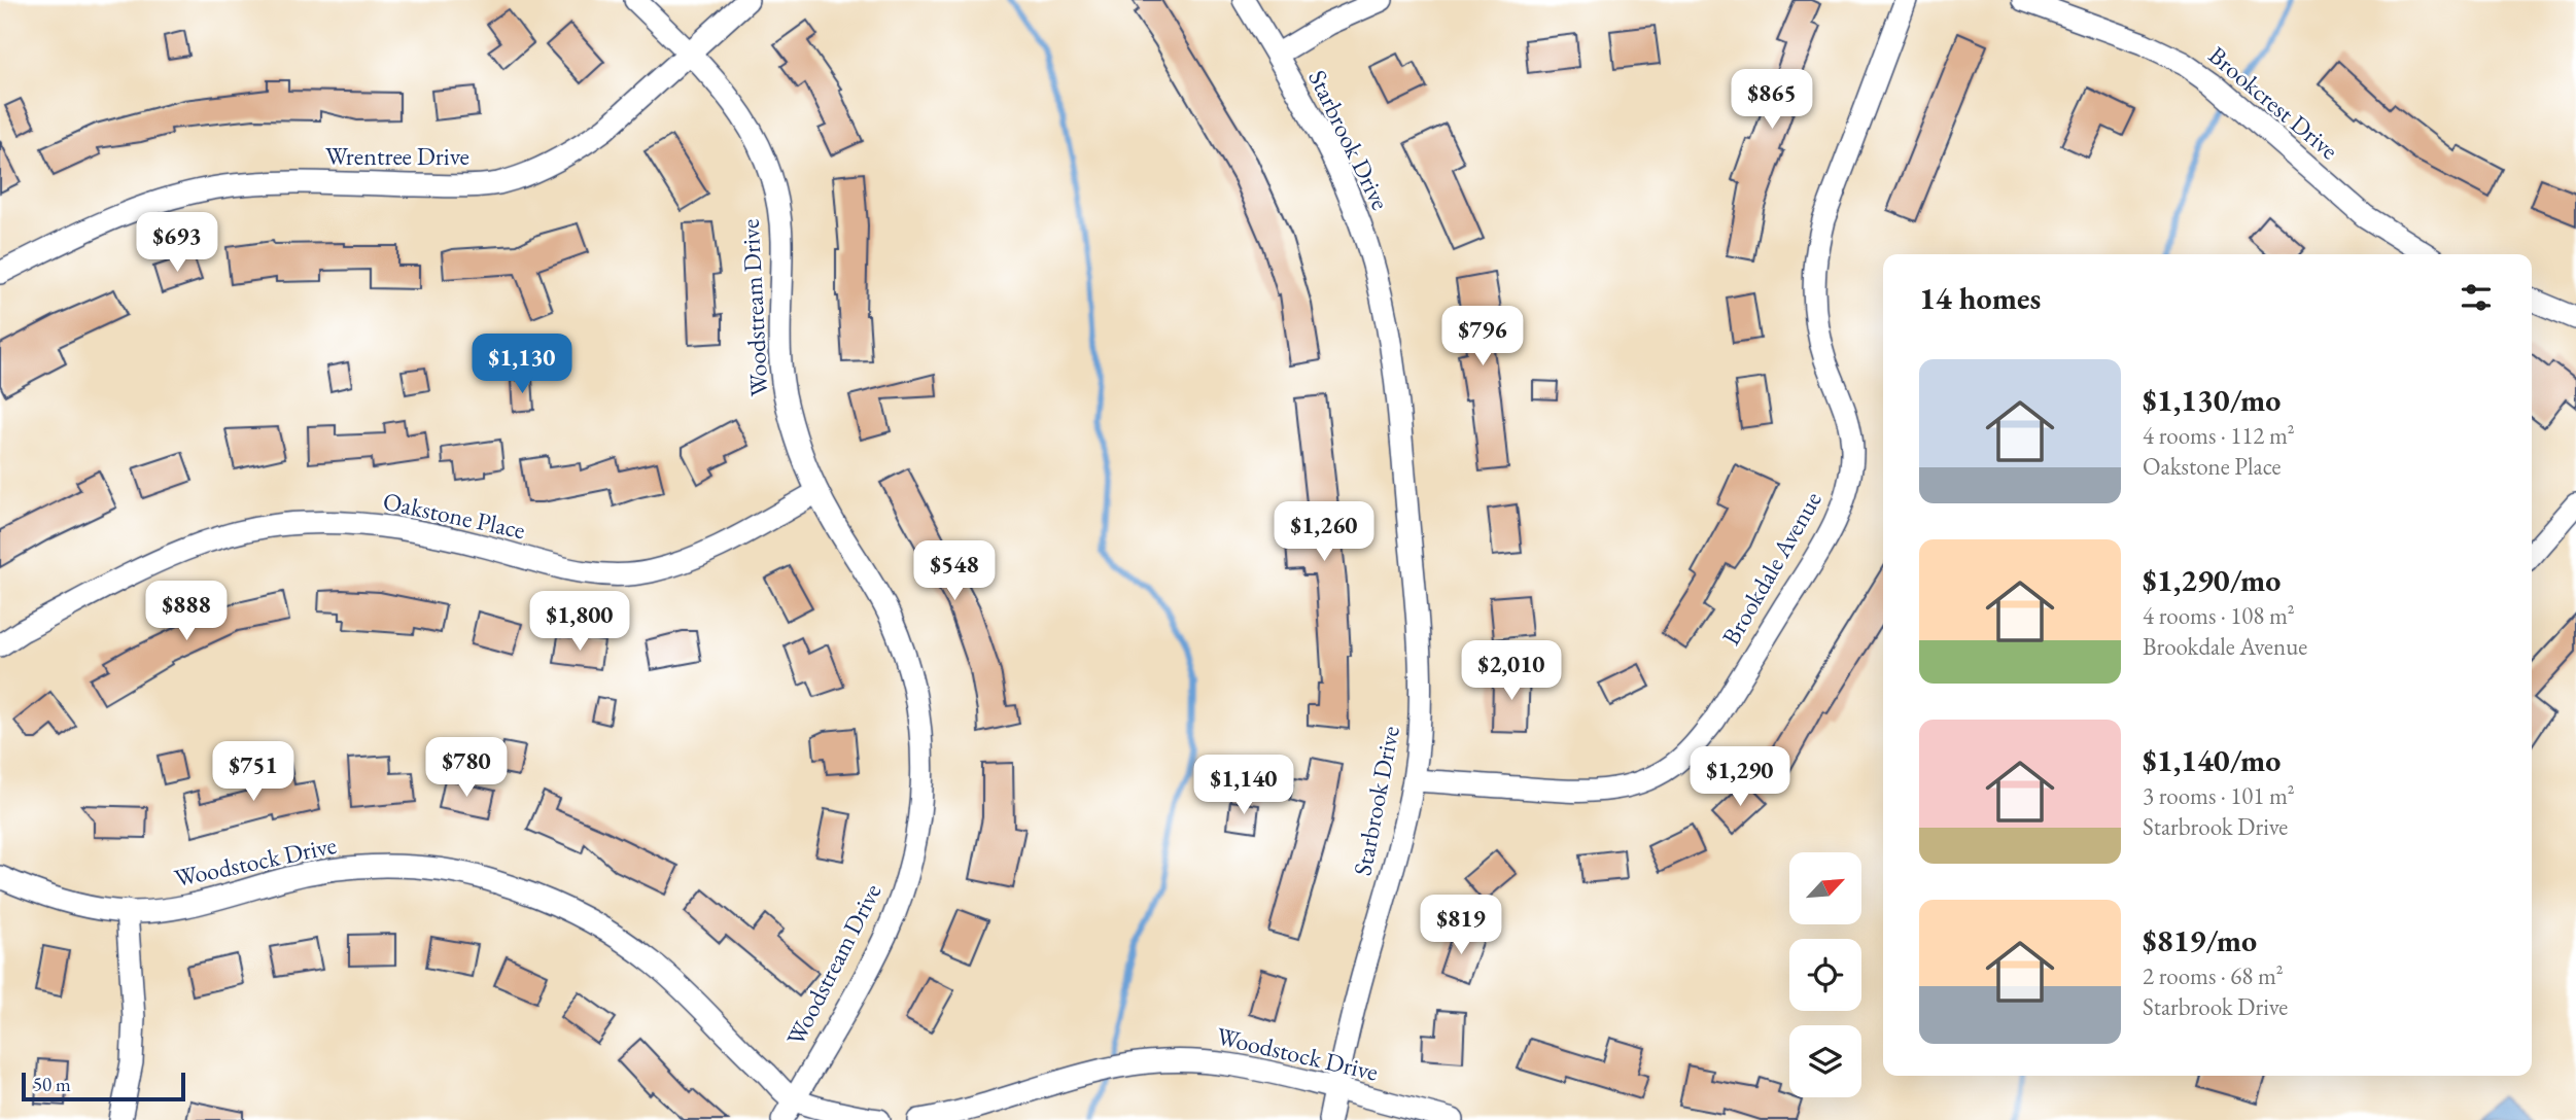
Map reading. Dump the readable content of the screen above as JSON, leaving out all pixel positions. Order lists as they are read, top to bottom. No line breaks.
{"streets":{"street":["Brookcrest Drive","Starbrook Drive","Wrentree Drive","Woodstream Drive","Oakstone Place","Brookdale Avenue","Woodstock Drive"]},"crossings":[["Starbrook Drive","Brookdale Avenue"],["Starbrook Drive","Woodstock Drive"],["Wrentree Drive","Woodstream Drive"],["Woodstream Drive","Oakstone Place"],["Woodstream Drive","Woodstock Drive"]],"scale_bar":"50 m","north":"top right","page":{"price":["$865","$693","$796","$1,130","$1,260","$548","$888","$1,800","$2,010","$780","$751","$1,290","$1,140","$819"],"heading":"14 homes","list":[{"name":"$1,130/mo","note":"4 rooms · 112 m² · Oakstone Place"},{"name":"$1,290/mo","note":"4 rooms · 108 m² · Brookdale Avenue"},{"name":"$1,140/mo","note":"3 rooms · 101 m² · Starbrook Drive"},{"name":"$819/mo","note":"2 rooms · 68 m² · Starbrook Drive"}],"scale":"50 m"}}
